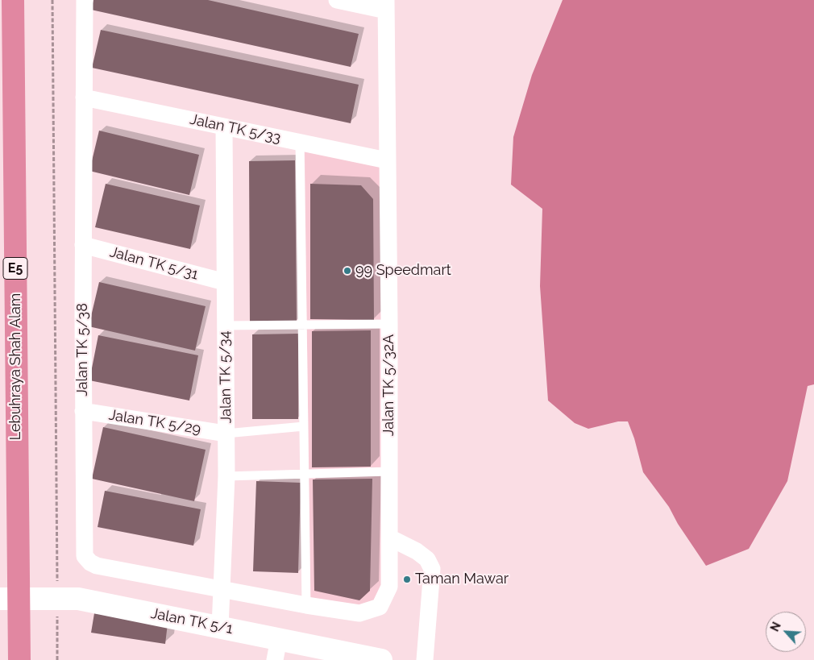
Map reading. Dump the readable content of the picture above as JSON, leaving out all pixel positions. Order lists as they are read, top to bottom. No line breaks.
{"streets":{"highway":["E5","Lebuhraya Shah Alam"],"street":["Jalan TK 5/33","Jalan TK 5/31","Jalan TK 5/38","Jalan TK 5/34","Jalan TK 5/32A","Jalan TK 5/29","Jalan TK 5/1"]},"crossings":[["Jalan TK 5/33","Jalan TK 5/38"],["Jalan TK 5/33","Jalan TK 5/34"],["Jalan TK 5/33","Jalan TK 5/32A"],["Jalan TK 5/31","Jalan TK 5/38"],["Jalan TK 5/31","Jalan TK 5/34"],["Jalan TK 5/38","Jalan TK 5/34"],["Jalan TK 5/38","Jalan TK 5/32A"],["Jalan TK 5/38","Jalan TK 5/29"],["Jalan TK 5/34","Jalan TK 5/32A"],["Jalan TK 5/34","Jalan TK 5/29"],["Jalan TK 5/34","Jalan TK 5/1"]],"places":["99 Speedmart","Taman Mawar"],"north":"top left"}
